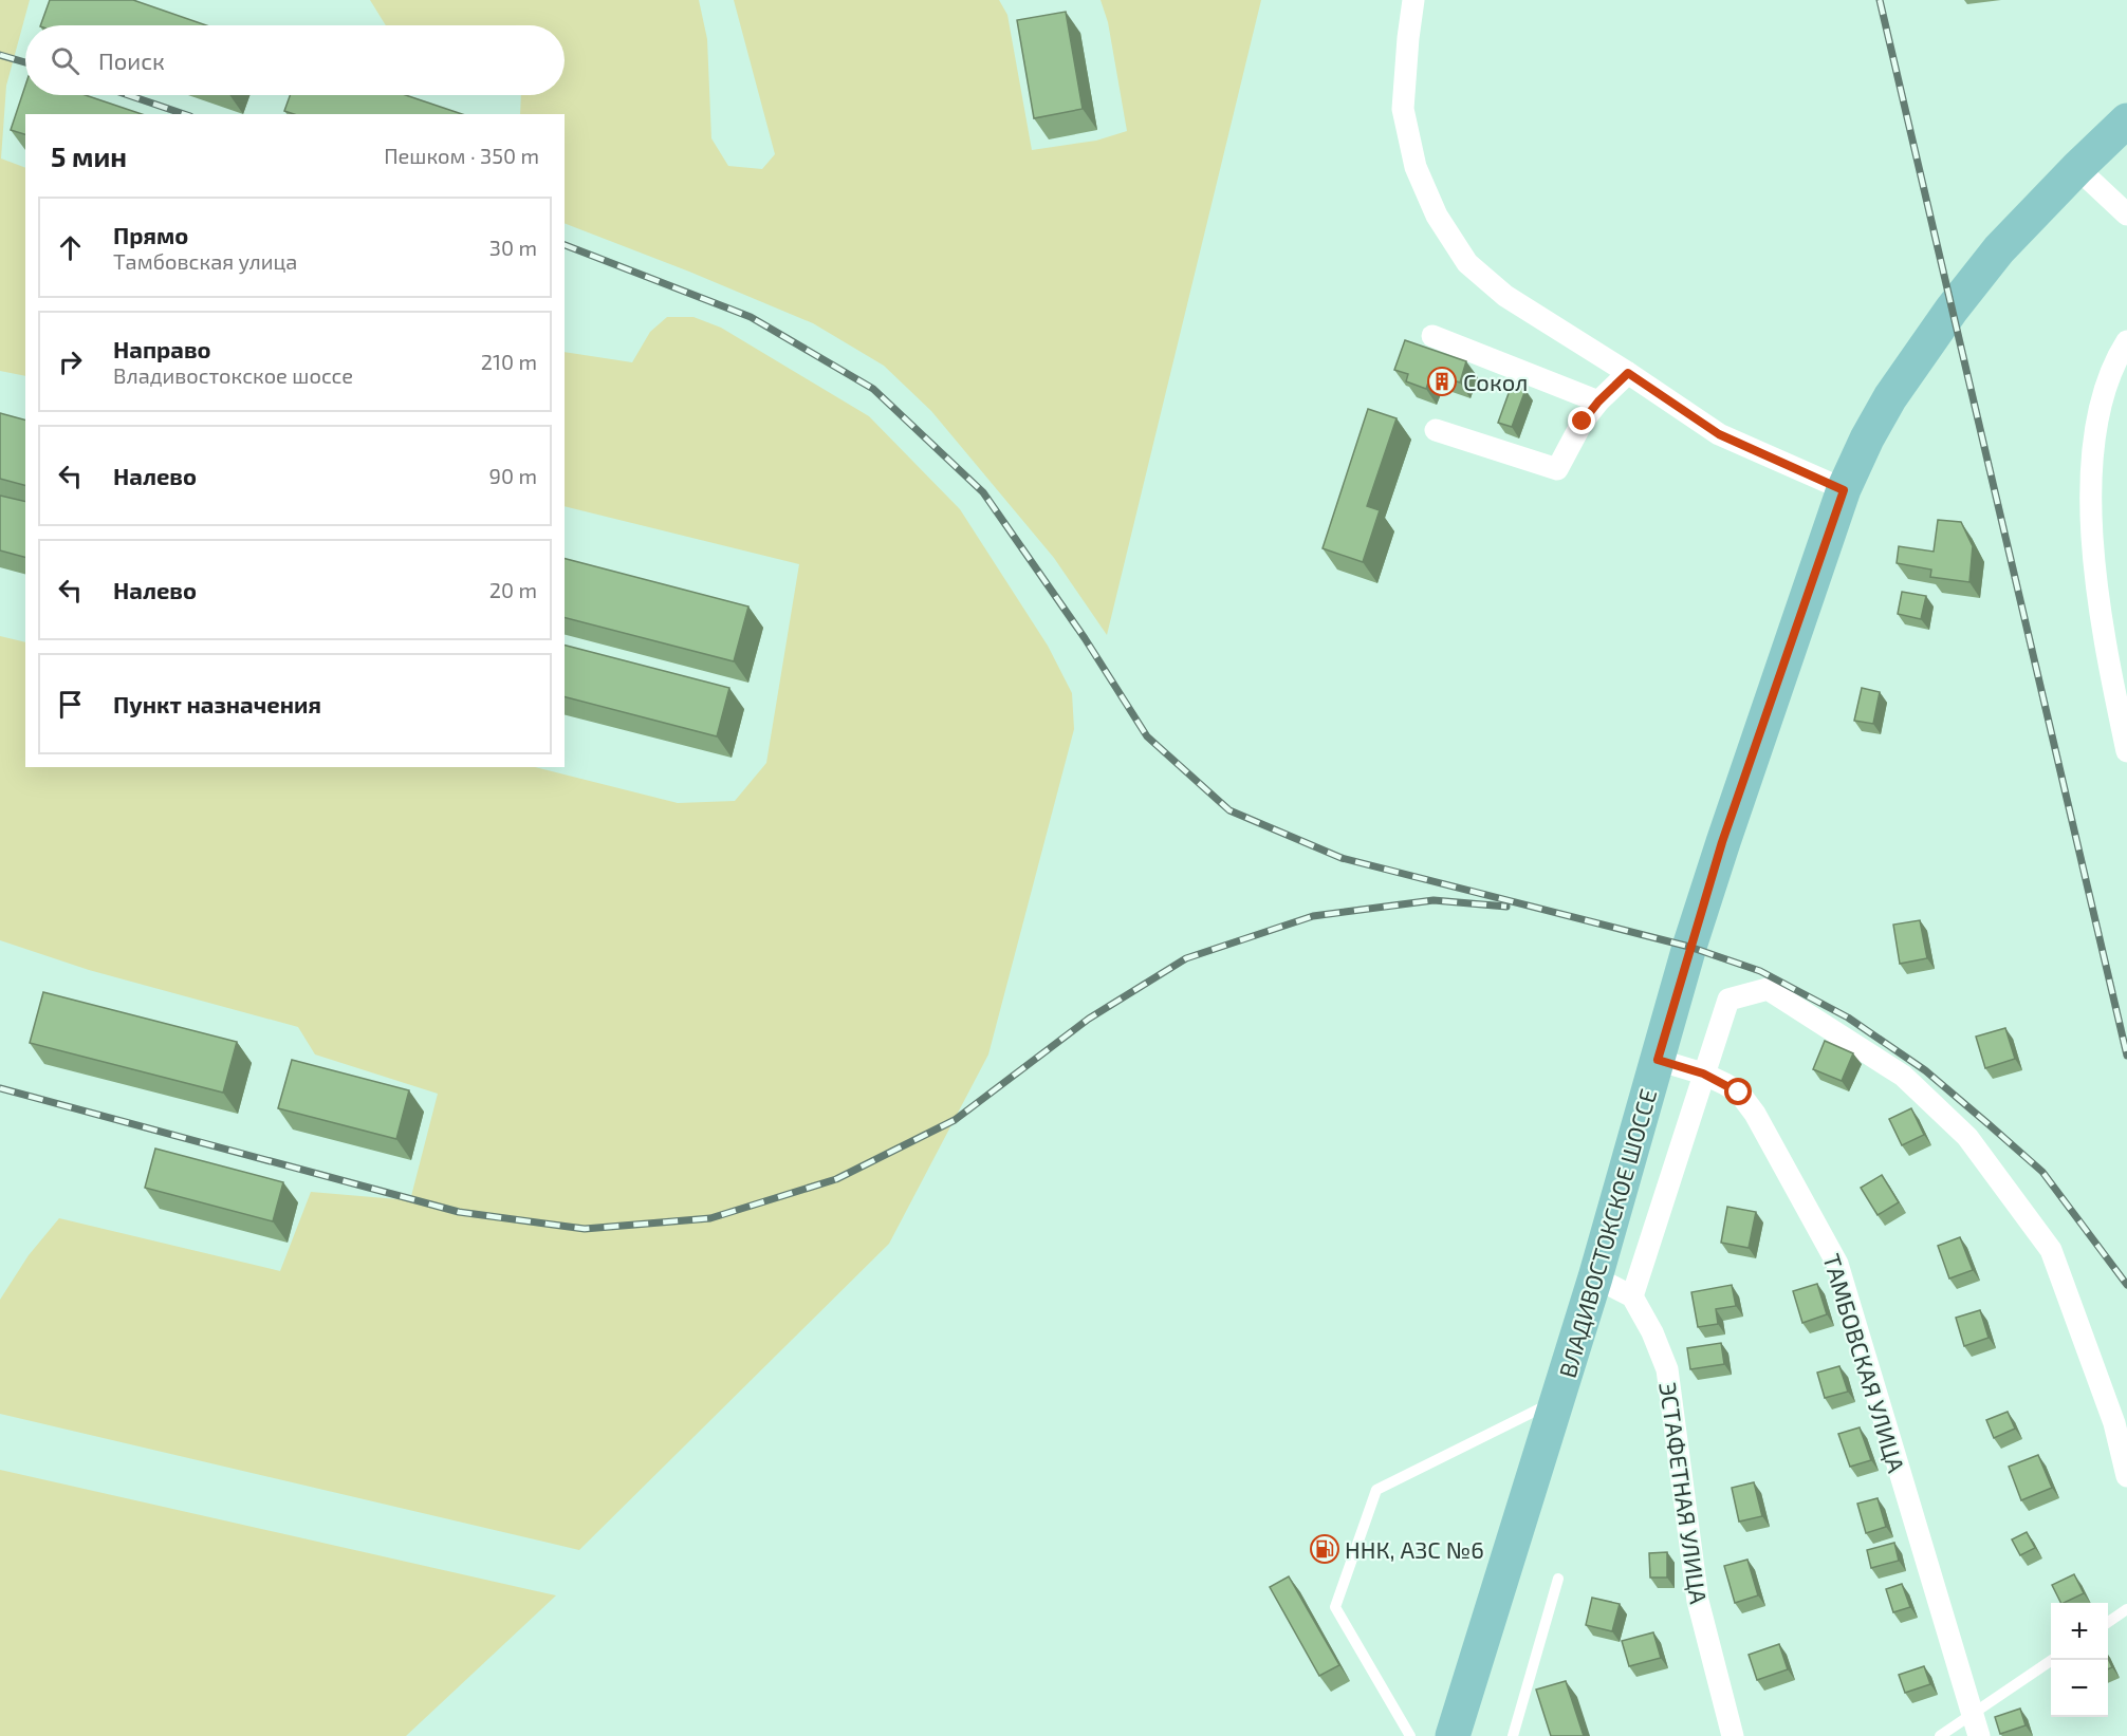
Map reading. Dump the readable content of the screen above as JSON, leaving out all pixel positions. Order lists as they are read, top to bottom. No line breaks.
{"streets":{"main road":["ВЛАДИВОСТОКСКОЕ ШОССЕ"],"street":["ТАМБОВСКАЯ УЛИЦА","ЭСТАФЕТНАЯ УЛИЦА"]},"crossings":[["ВЛАДИВОСТОКСКОЕ ШОССЕ","ТАМБОВСКАЯ УЛИЦА"]],"places":{"building":["Сокол"],"fuel station":["ННК, АЗС №6"]},"page":{"search":"Поиск","heading":["5 мин","Пешком · 350 m"],"list":[["Прямо","Тамбовская улица","30 m"],["Направо","Владивостокское шоссе","210 m"],["Налево","90 m"],["Налево","20 m"],"Пункт назначения"],"map_buttons":["+","−"]}}
